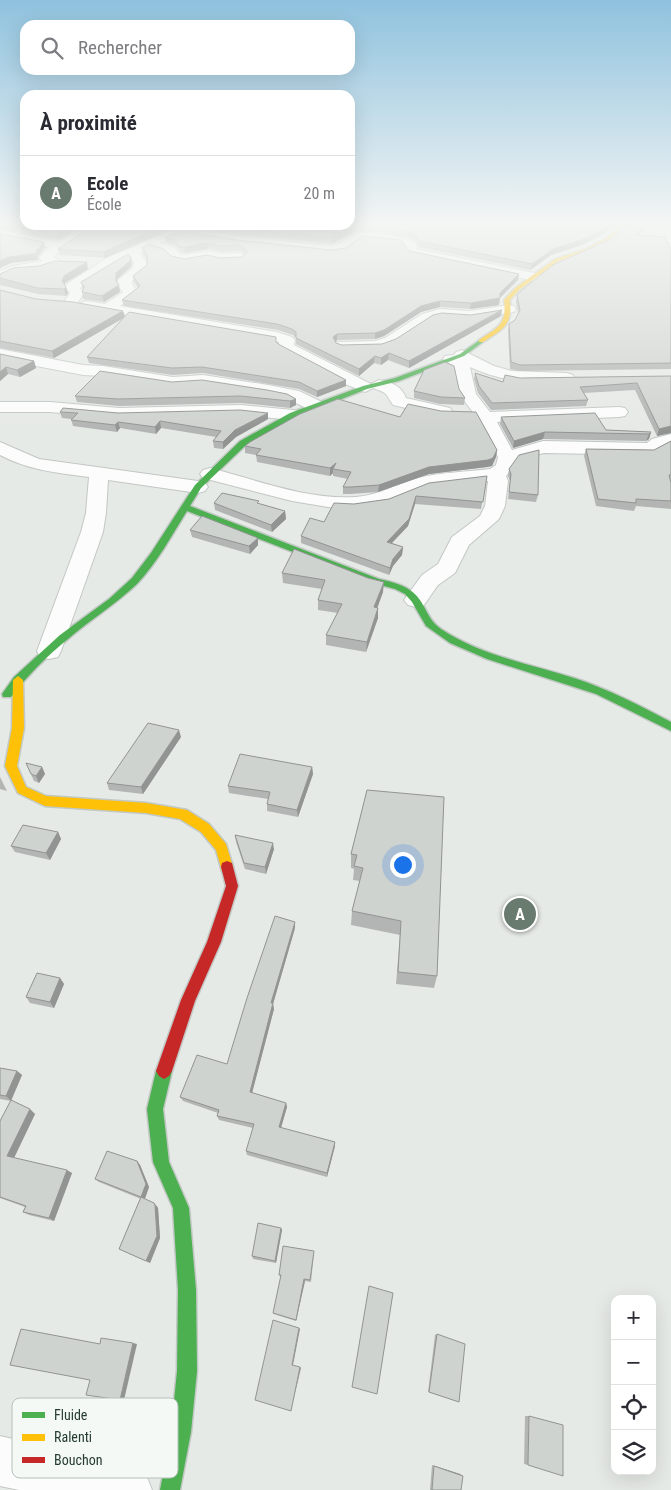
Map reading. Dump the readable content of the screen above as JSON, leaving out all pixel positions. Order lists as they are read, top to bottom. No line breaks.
{"legend":["Fluide","Ralenti","Bouchon"],"page":{"search":"Rechercher","heading":"À proximité","list":[{"mark":"A","name":"Ecole","note":"École","value":"20 m"}],"pins":"A","map_buttons":["+","−"]}}
